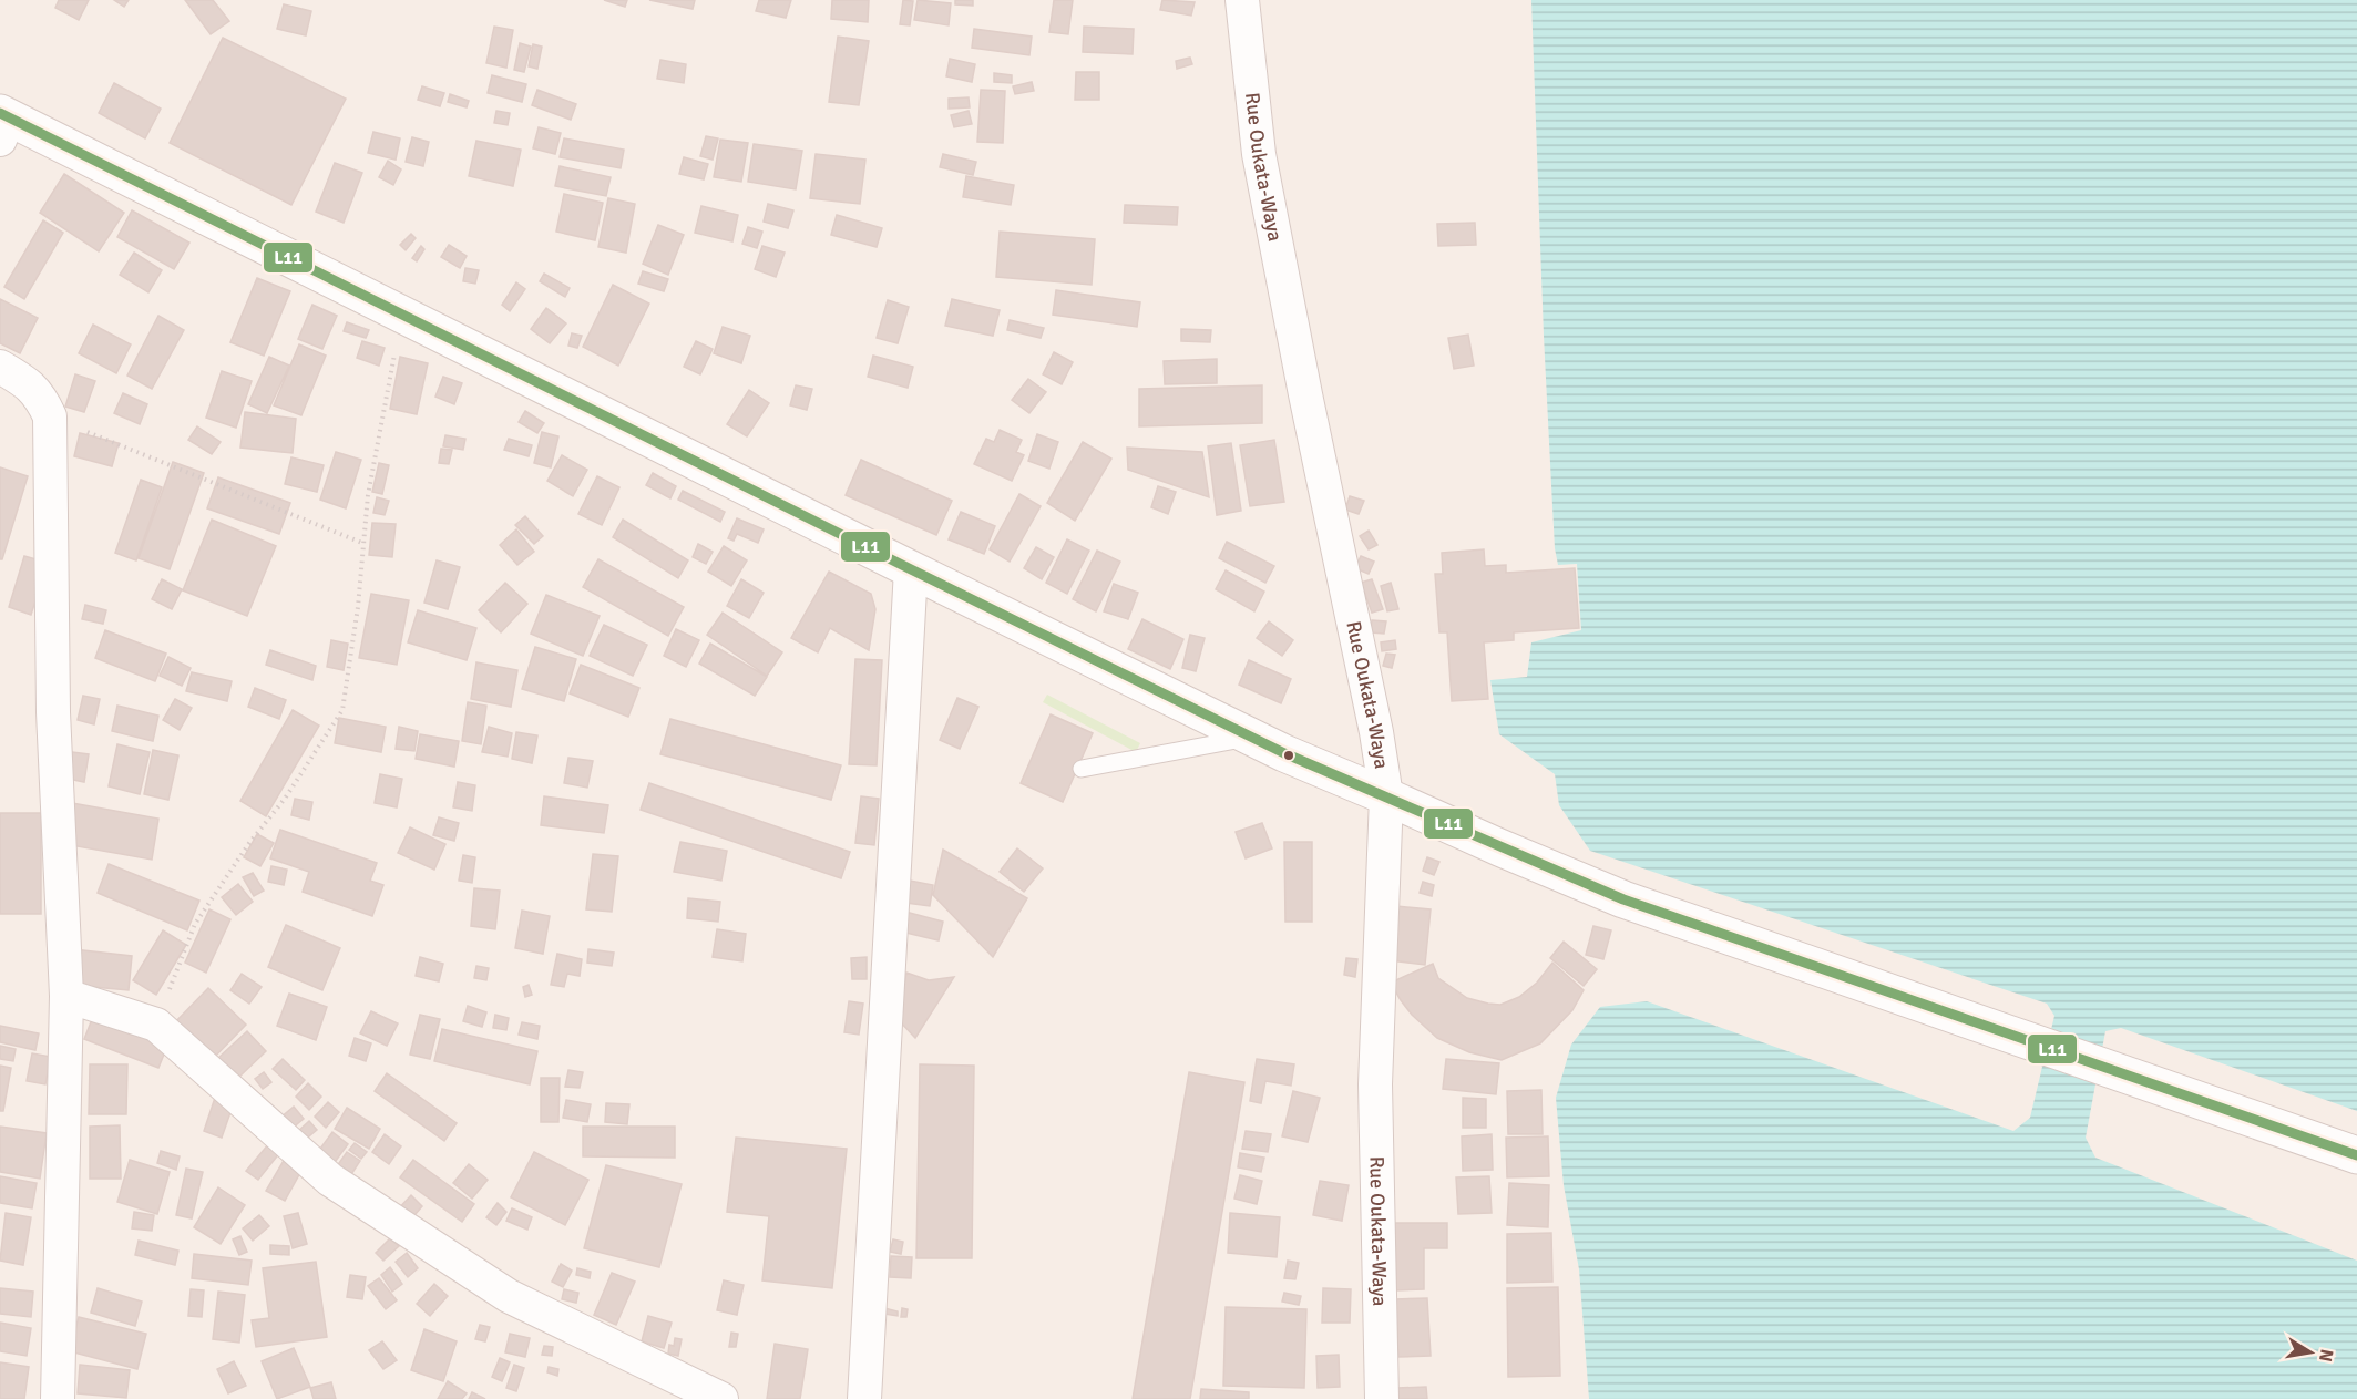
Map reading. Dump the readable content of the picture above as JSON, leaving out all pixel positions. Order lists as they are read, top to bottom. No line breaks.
{"streets":{"street":["Rue Oukata-Waya"]},"lines":["transit line L11"],"north":"right"}
